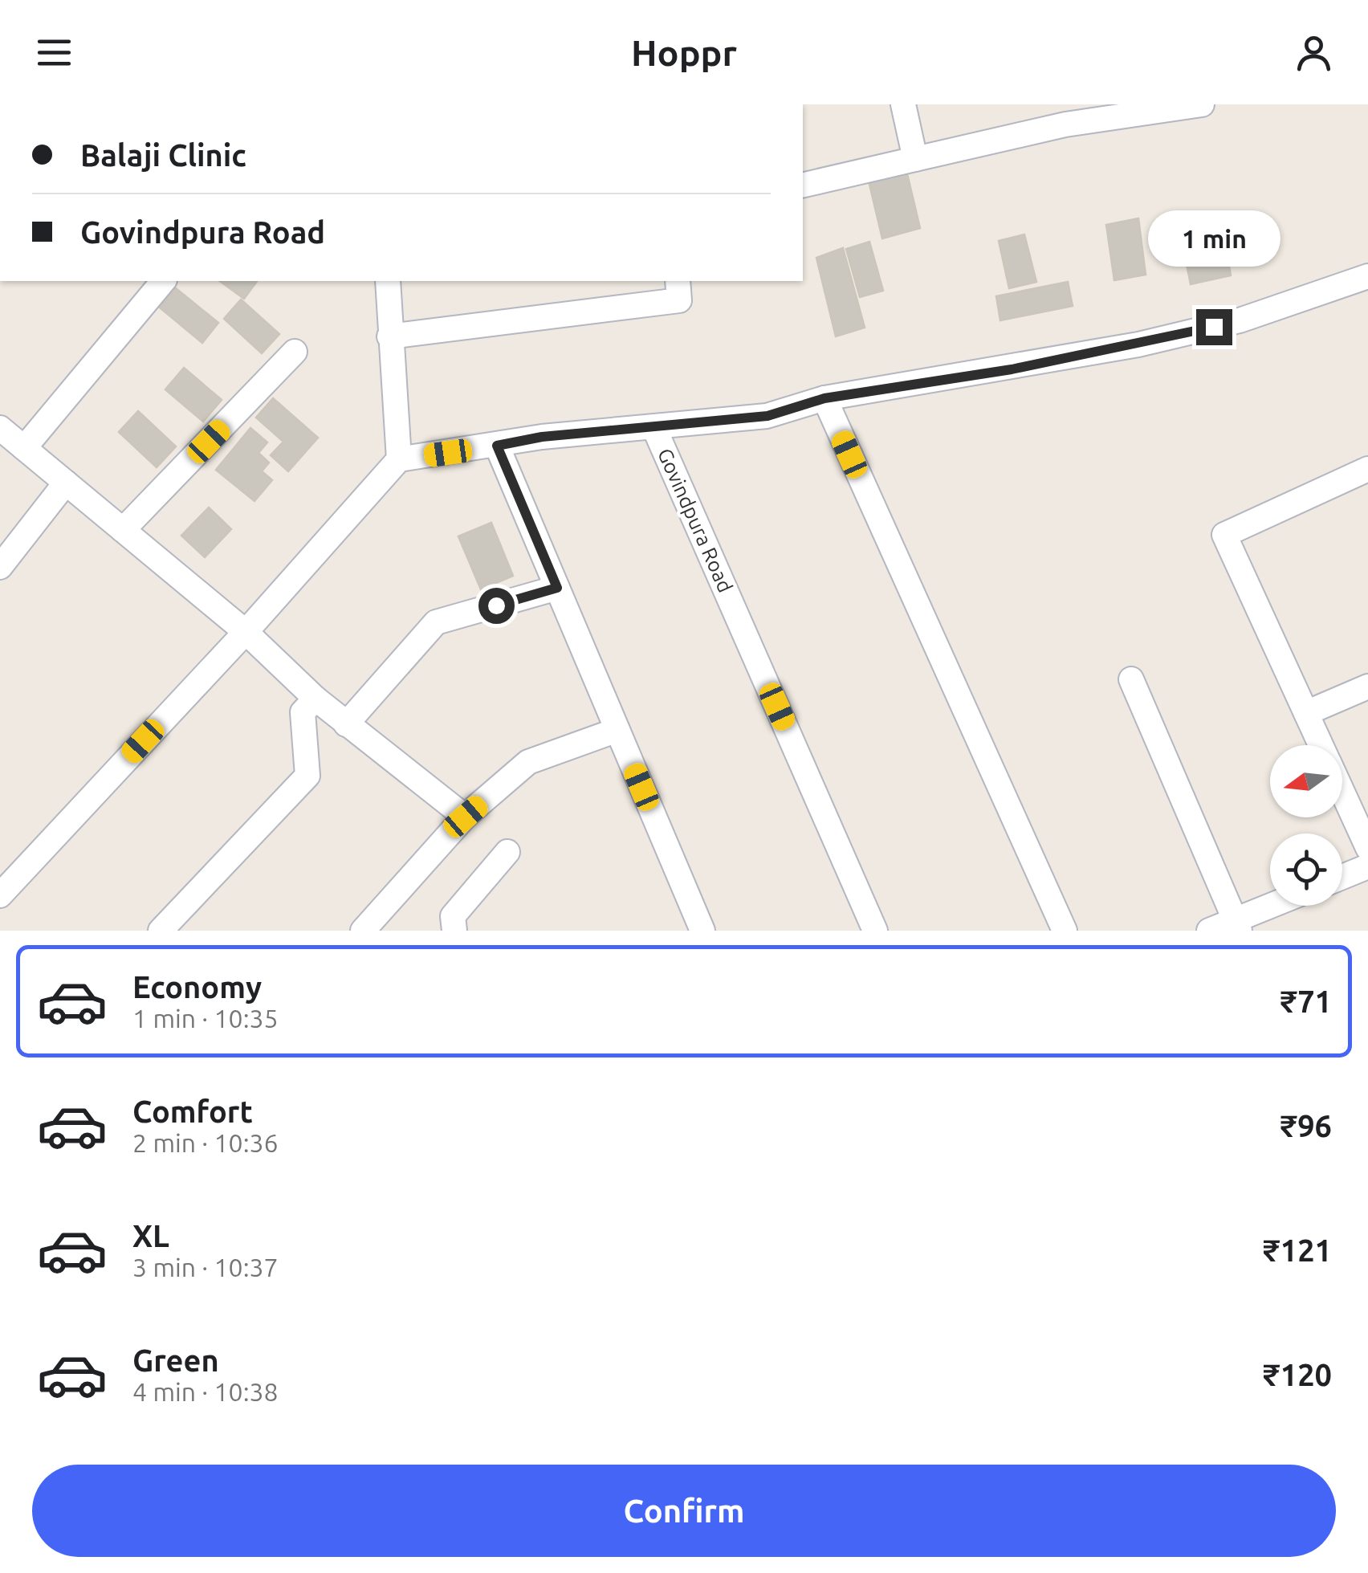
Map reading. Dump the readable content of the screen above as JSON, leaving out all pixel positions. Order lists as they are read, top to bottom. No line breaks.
{"streets":{"street":["Govindpura Road"]},"north":"left","page":{"header":"Hoppr","banner":["Balaji Clinic","Govindpura Road"],"bubble":"1 min","list":[{"name":"Economy","note":"1 min · 10:35","value":"₹71"},{"name":"Comfort","note":"2 min · 10:36","value":"₹96"},{"name":"XL","note":"3 min · 10:37","value":"₹121"},{"name":"Green","note":"4 min · 10:38","value":"₹120"}],"buttons":"Confirm"}}
